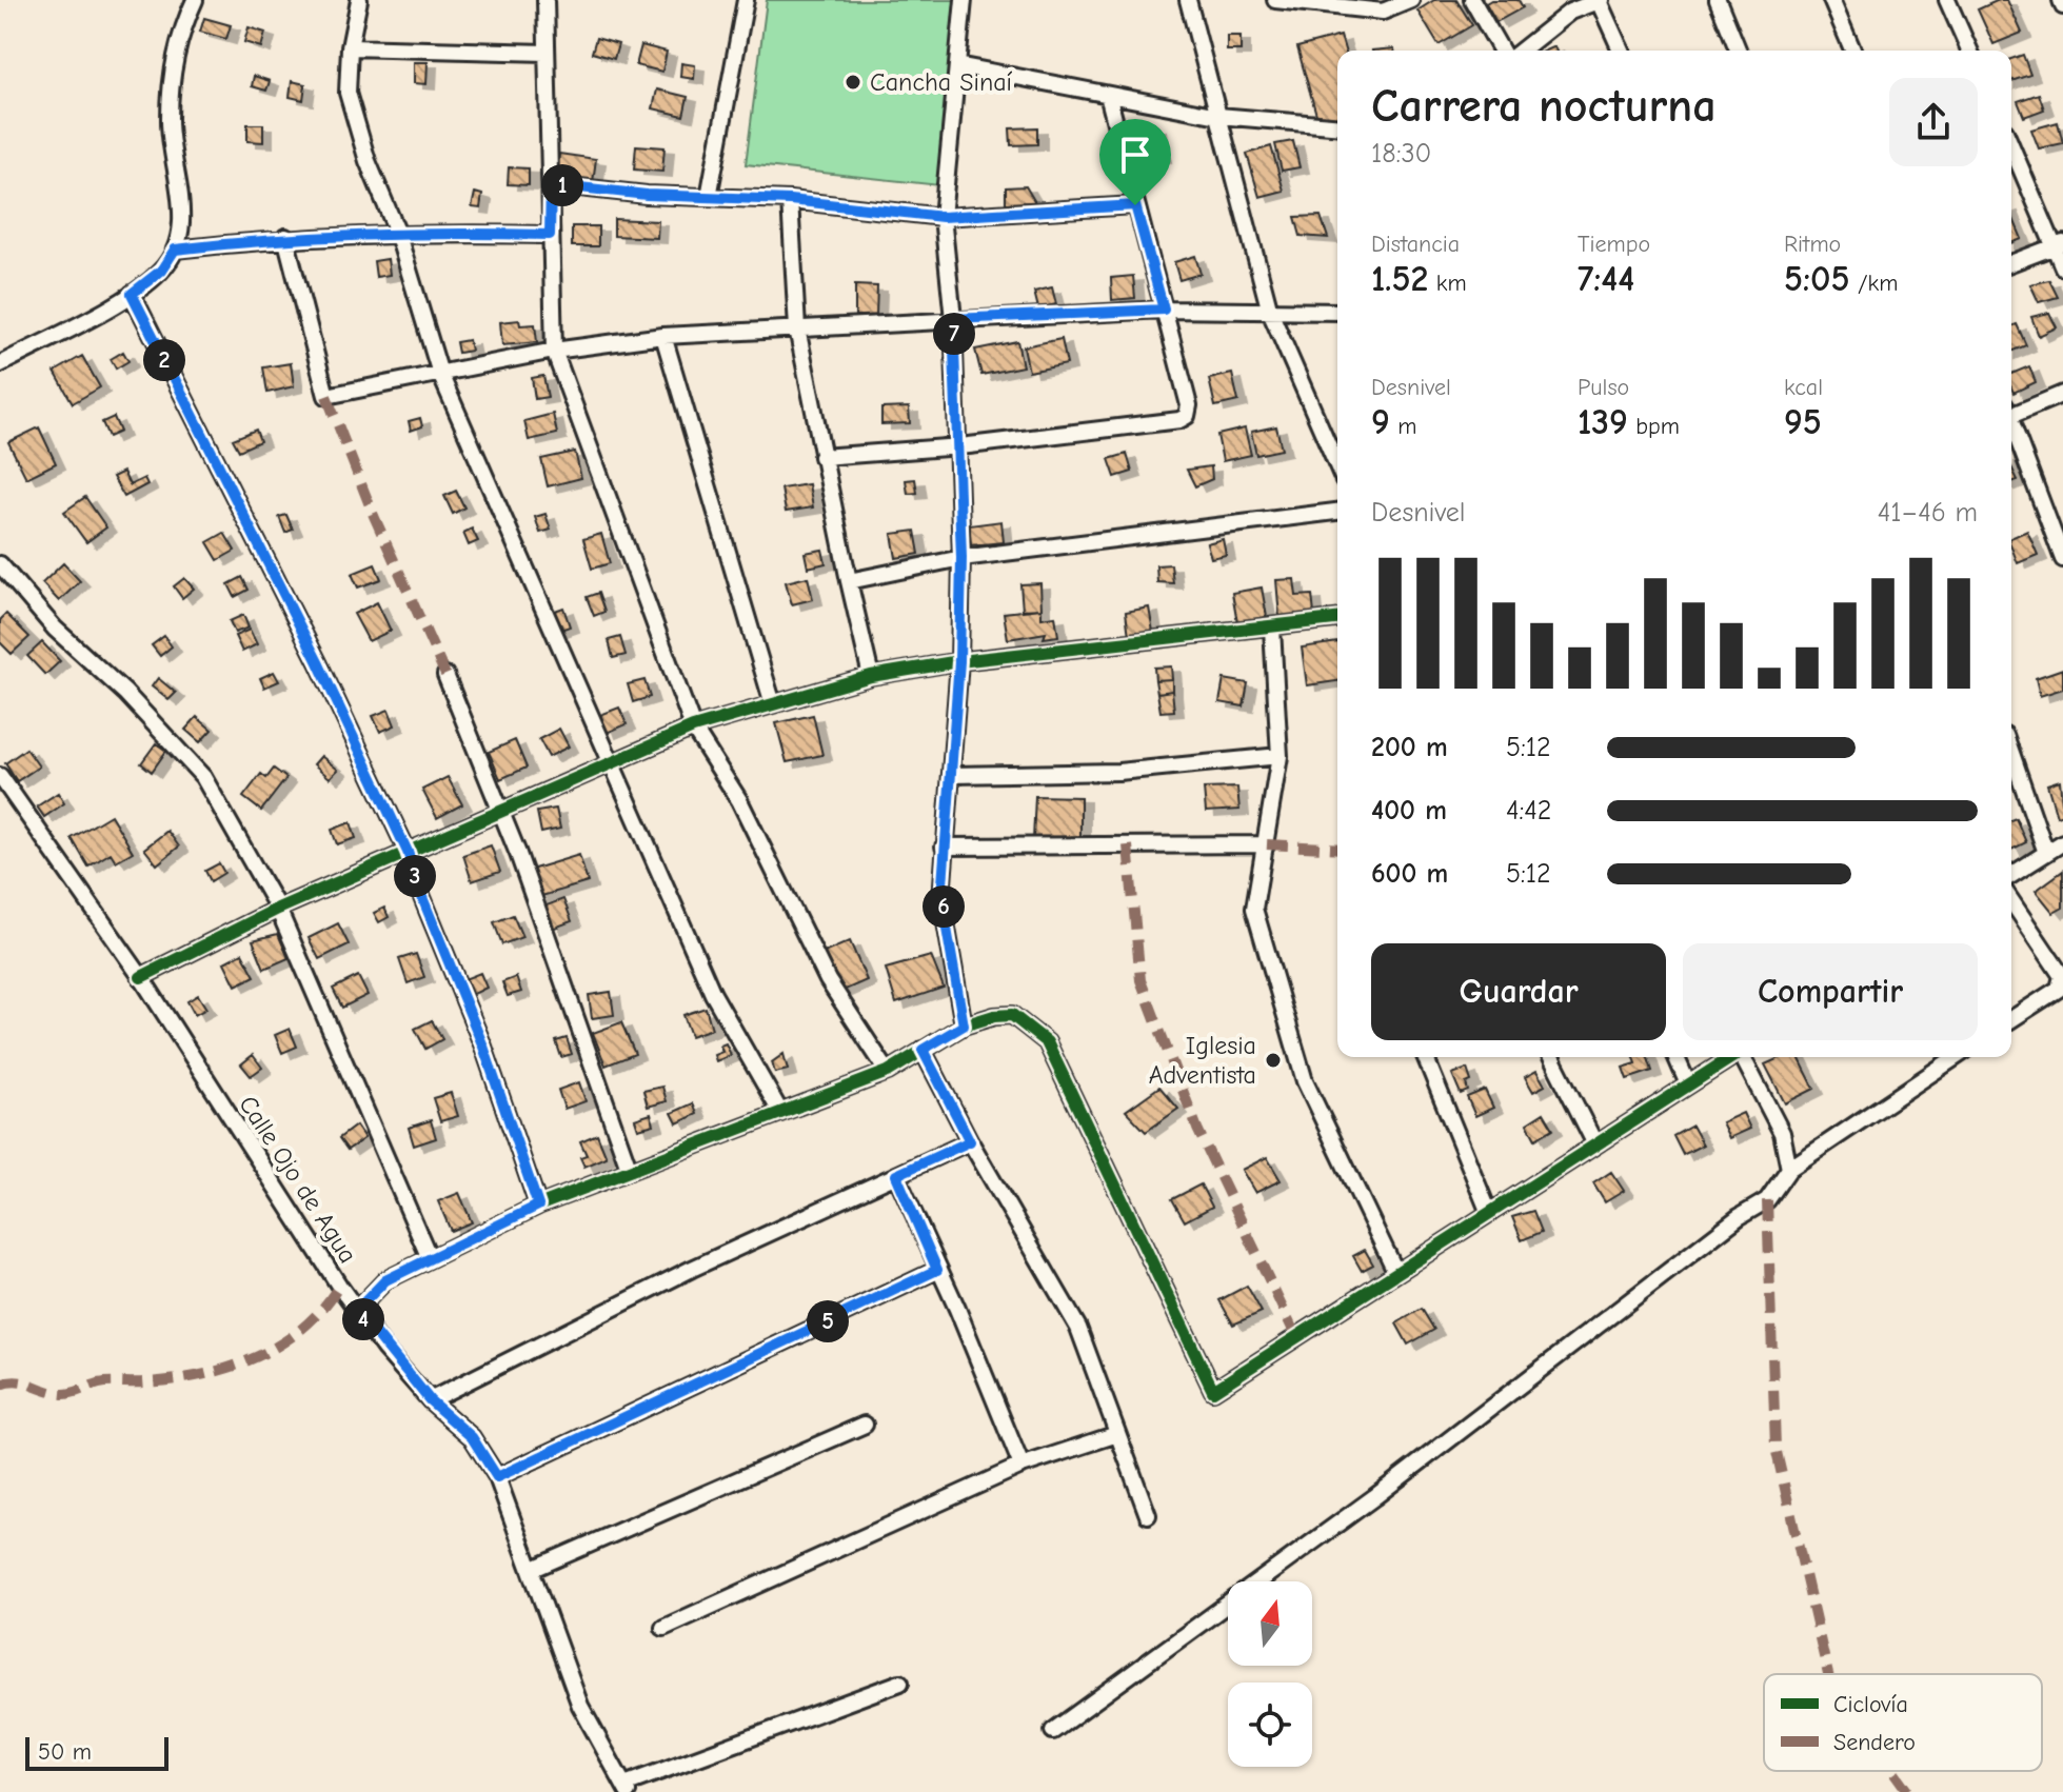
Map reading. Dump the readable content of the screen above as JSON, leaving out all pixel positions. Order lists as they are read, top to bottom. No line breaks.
{"streets":{"street":["Calle Ojo de Agua"]},"places":["Cancha Sinaí","Iglesia Adventista"],"legend":["Ciclovía","Sendero"],"scale_bar":"50 m","north":"top","page":{"heading":["Carrera nocturna","18:30"],"pins":["1","7","2","3","6","4","5"],"stats":[["Distancia","1.52 km"],["Tiempo","7:44"],["Ritmo","5:05 /km"],["Desnivel","9 m"],["Pulso","139 bpm"],["kcal","95"]],"chart":["Desnivel","41–46 m"],"list":[{"name":"200 m","note":"5:12"},{"name":"400 m","note":"4:42"},{"name":"600 m","note":"5:12"}],"buttons":["Guardar","Compartir"],"scale":"50 m"}}
